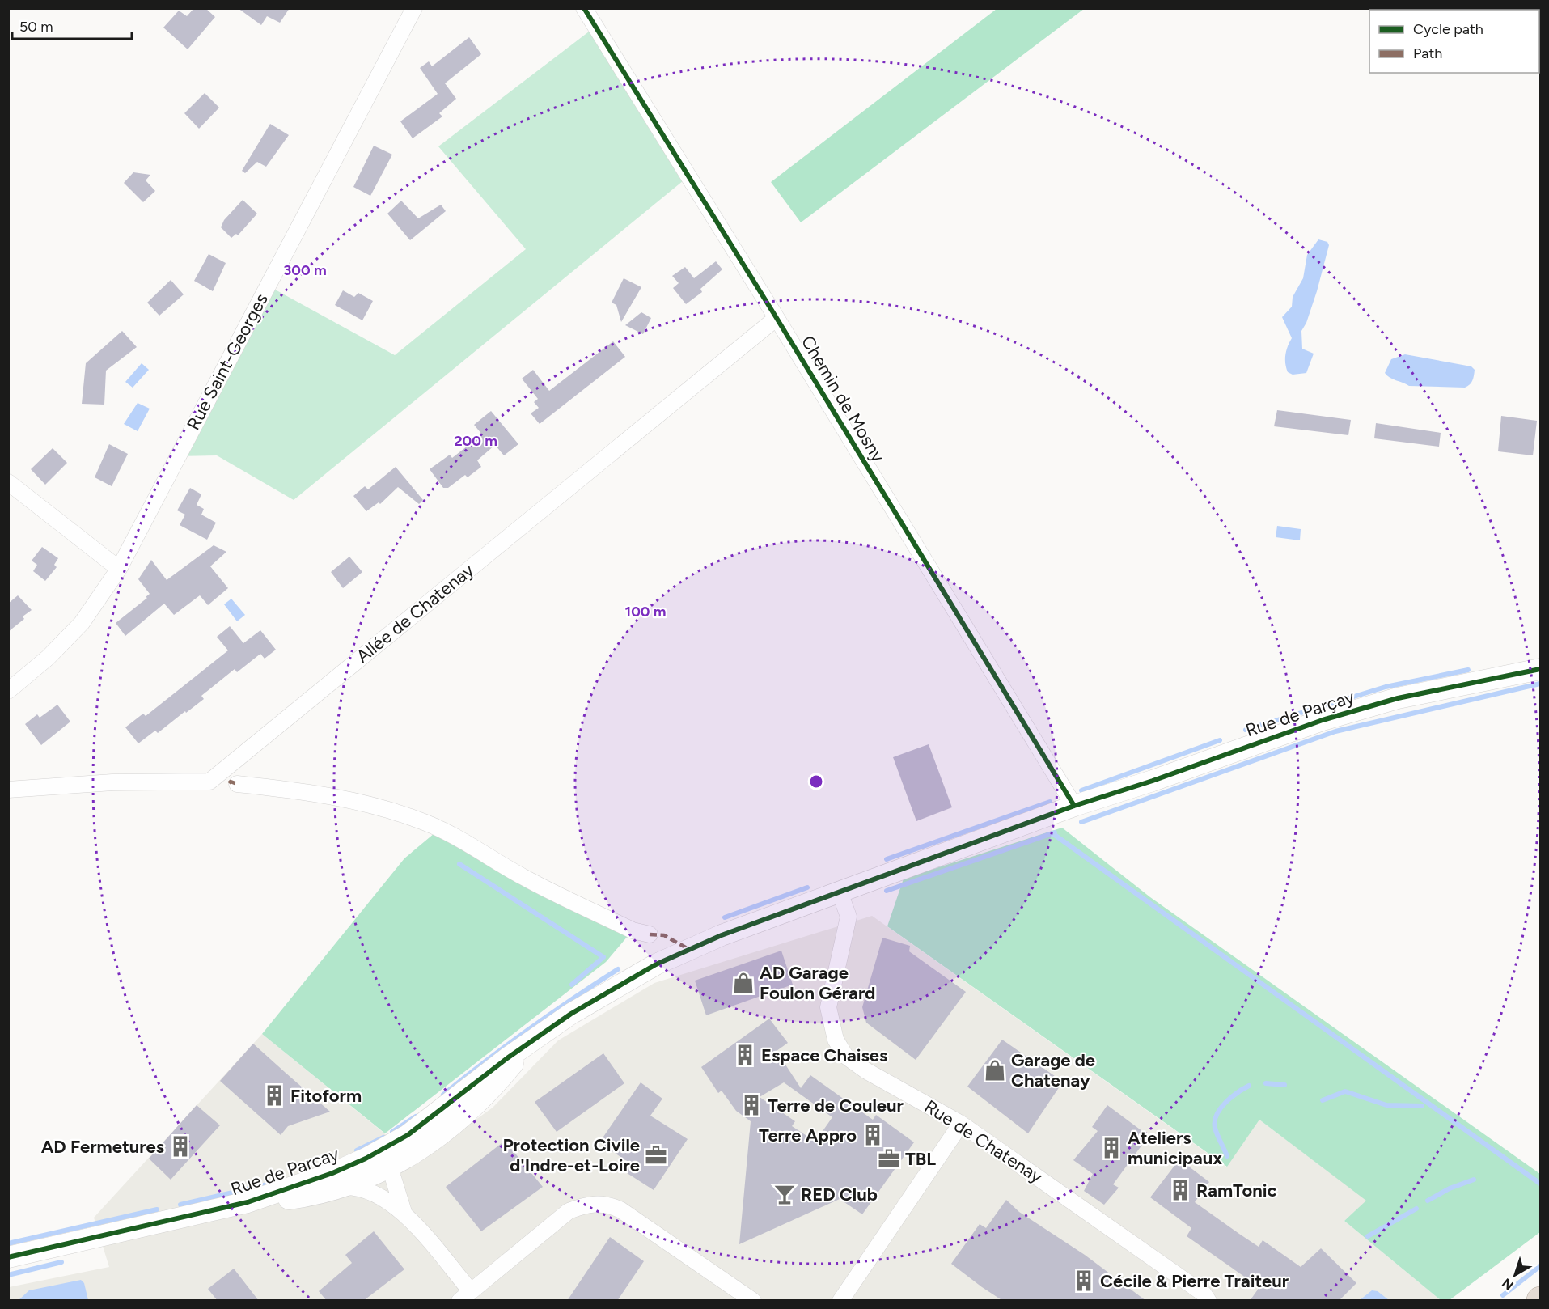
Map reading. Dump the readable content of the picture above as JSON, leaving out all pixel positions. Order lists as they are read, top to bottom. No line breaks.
{"streets":{"street":["Rue Saint-Georges","Chemin de Mosny","Allée de Chatenay","Rue de Parçay","Rue de Chatenay","Rue de Parcay"]},"crossings":[["Chemin de Mosny","Allée de Chatenay"],["Chemin de Mosny","Rue de Parçay"],["Rue de Parçay","Rue de Chatenay"],["Rue de Parçay","Rue de Parcay"]],"places":{"shop":["AD Garage Foulon Gérard","Garage de Chatenay"],"building":["Espace Chaises","Fitoform","Terre de Couleur","Terre Appro","AD Fermetures","Ateliers municipaux","RamTonic","Cécile & Pierre Traiteur"],"office":["Protection Civile d'Indre-et-Loire","TBL"],"bar":["RED Club"]},"legend":["Cycle path","Path"],"scale_bar":"50 m","north":"bottom left","rings":["300 m","200 m","100 m"]}
